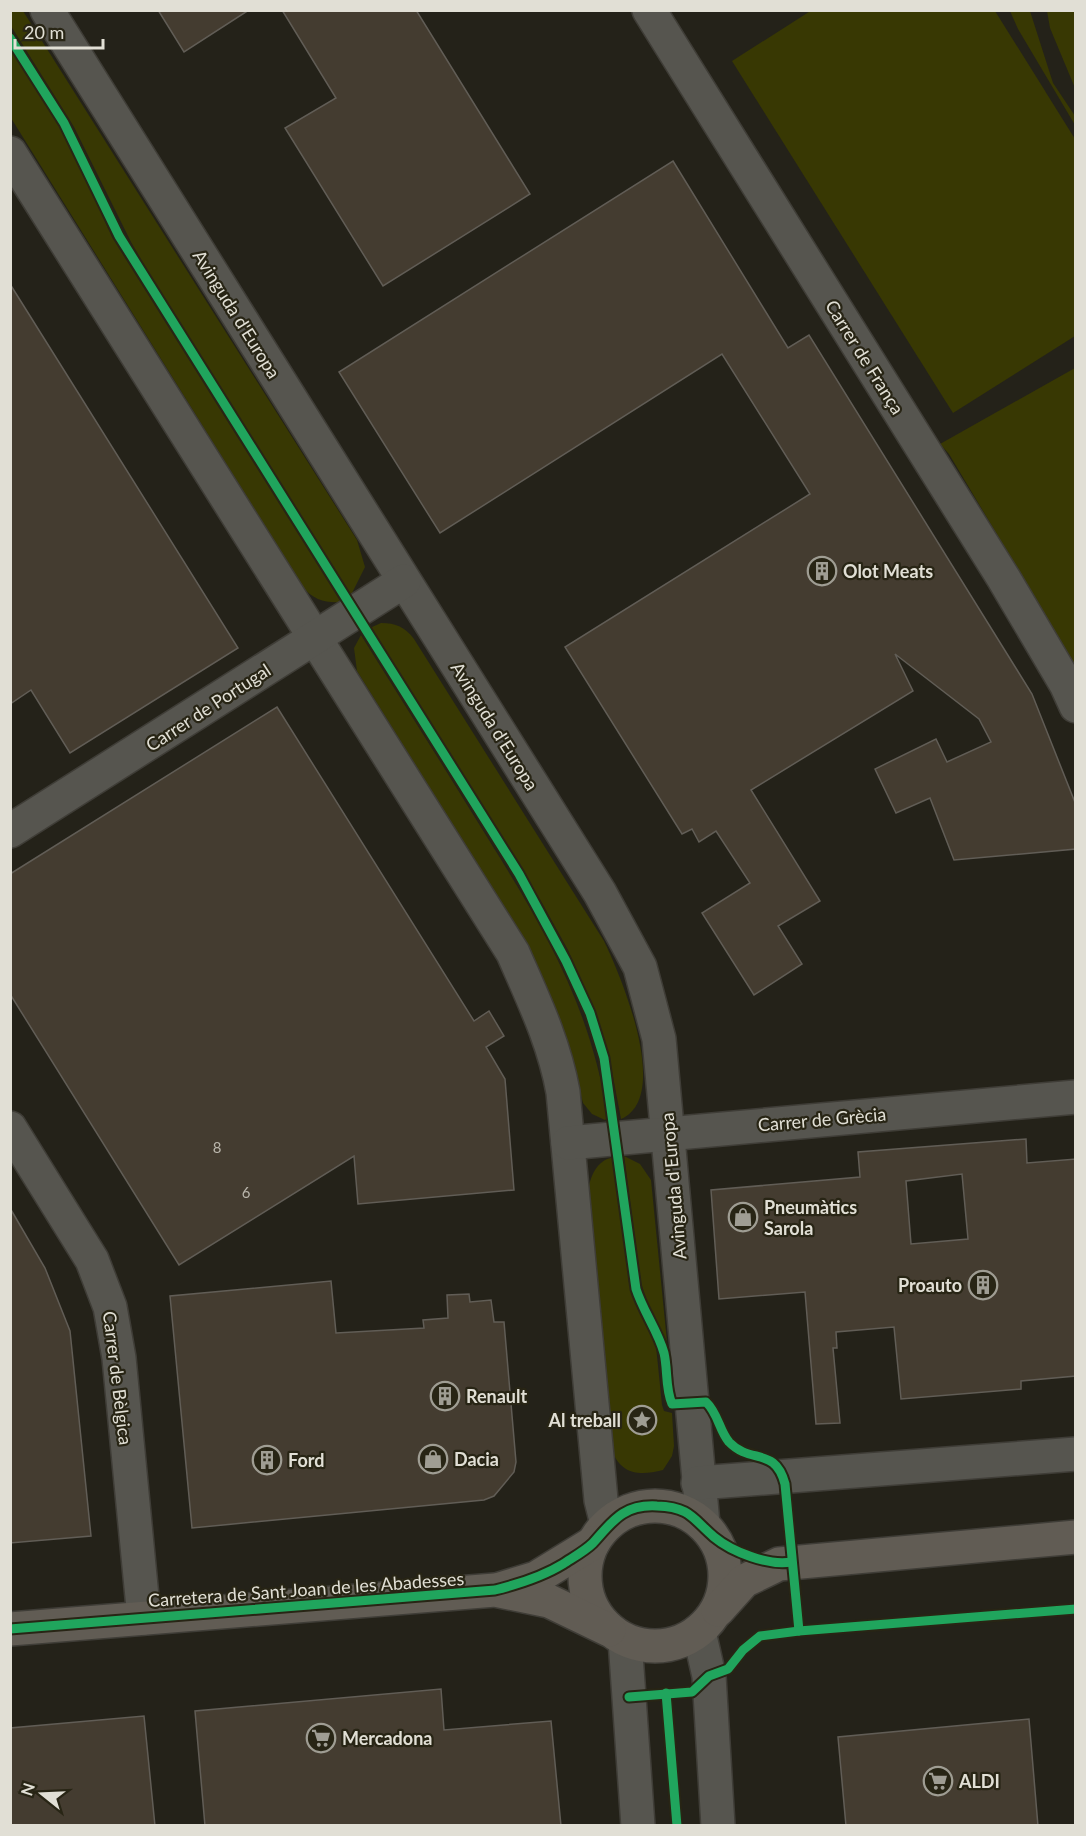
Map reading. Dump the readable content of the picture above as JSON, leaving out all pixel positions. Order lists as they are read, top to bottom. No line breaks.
{"streets":{"main road":["Carretera de Sant Joan de les Abadesses"],"street":["Avinguda d'Europa","Carrer de França","Carrer de Portugal","Carrer de Grècia","Carrer de Bèlgica"]},"crossings":[["Avinguda d'Europa","Carrer de Portugal"],["Avinguda d'Europa","Carrer de Grècia"],["Avinguda d'Europa","Carretera de Sant Joan de les Abadesses"],["Carrer de Bèlgica","Carretera de Sant Joan de les Abadesses"]],"places":{"building":["Olot Meats","Proauto","Renault","Ford"],"shop":["Pneumàtics Sarola","Dacia"],"place":["Al treball"],"supermarket":["Mercadona","ALDI"]},"house_numbers":["8","6"],"scale_bar":"20 m","north":"left"}
